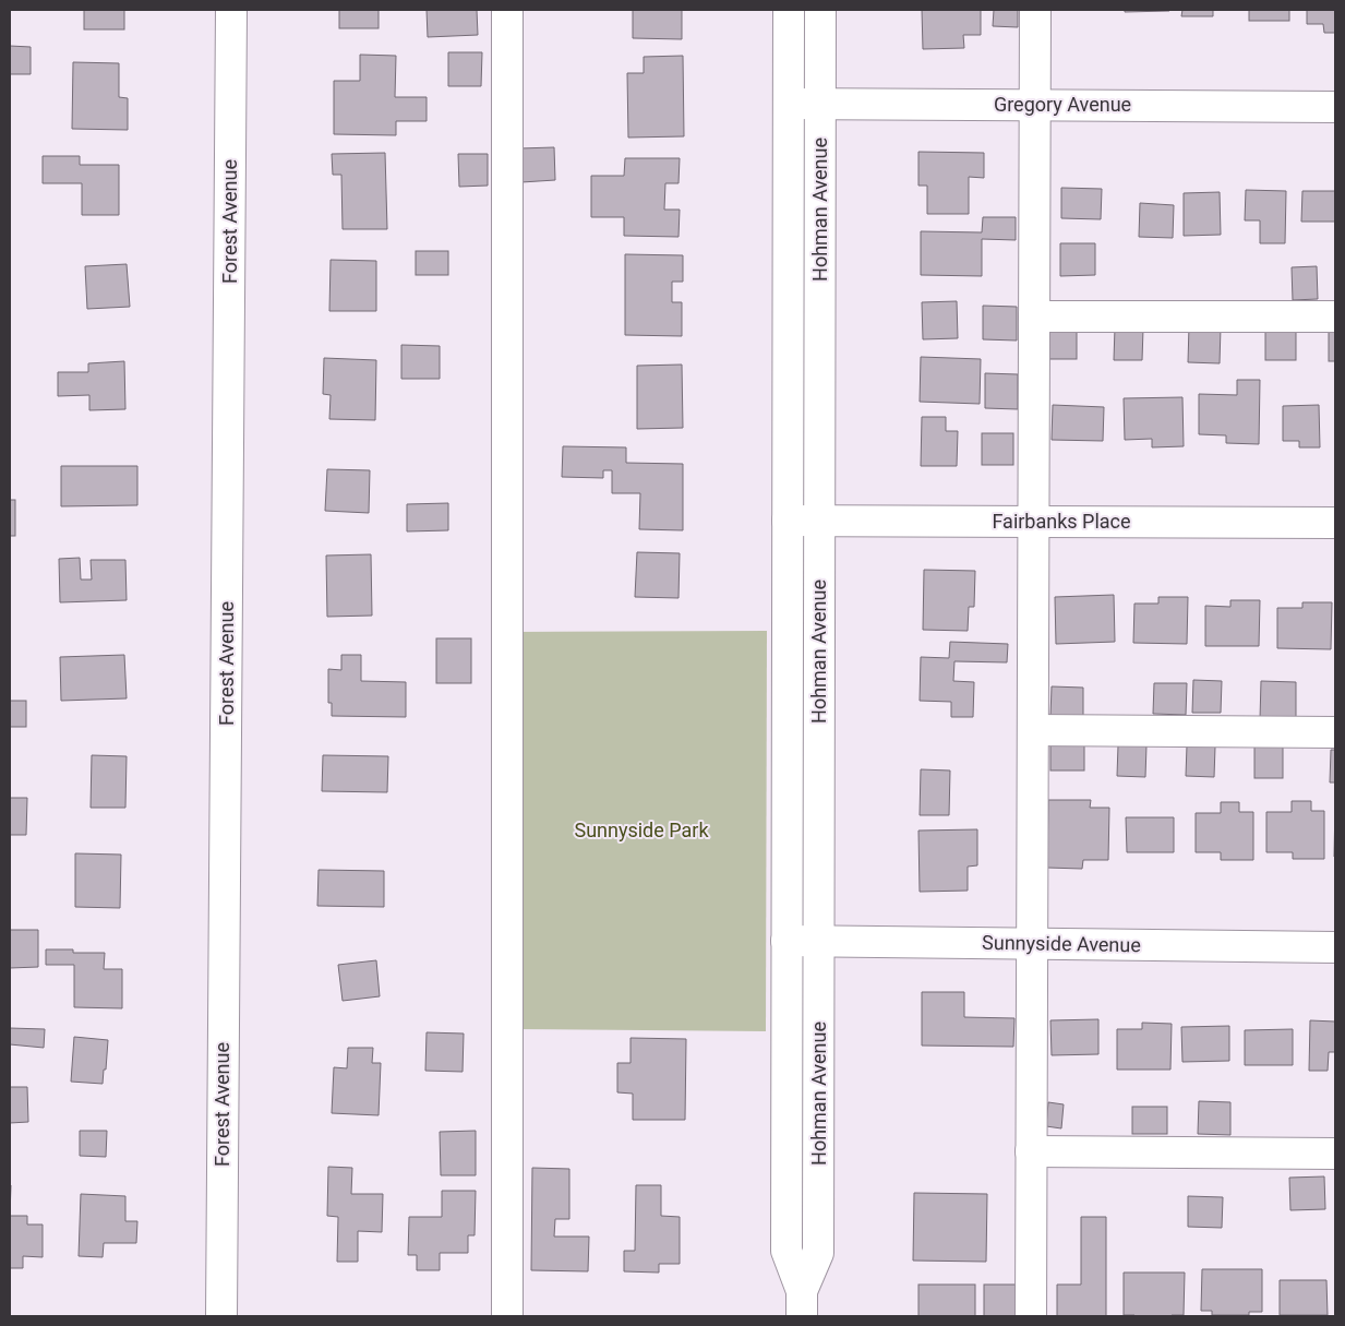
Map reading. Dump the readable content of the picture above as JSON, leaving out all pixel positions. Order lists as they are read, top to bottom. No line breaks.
{"streets":{"street":["Gregory Avenue","Hohman Avenue","Forest Avenue","Fairbanks Place","Sunnyside Avenue"]},"crossings":[["Gregory Avenue","Hohman Avenue"],["Hohman Avenue","Fairbanks Place"],["Hohman Avenue","Sunnyside Avenue"]],"parks":["Sunnyside Park"]}
